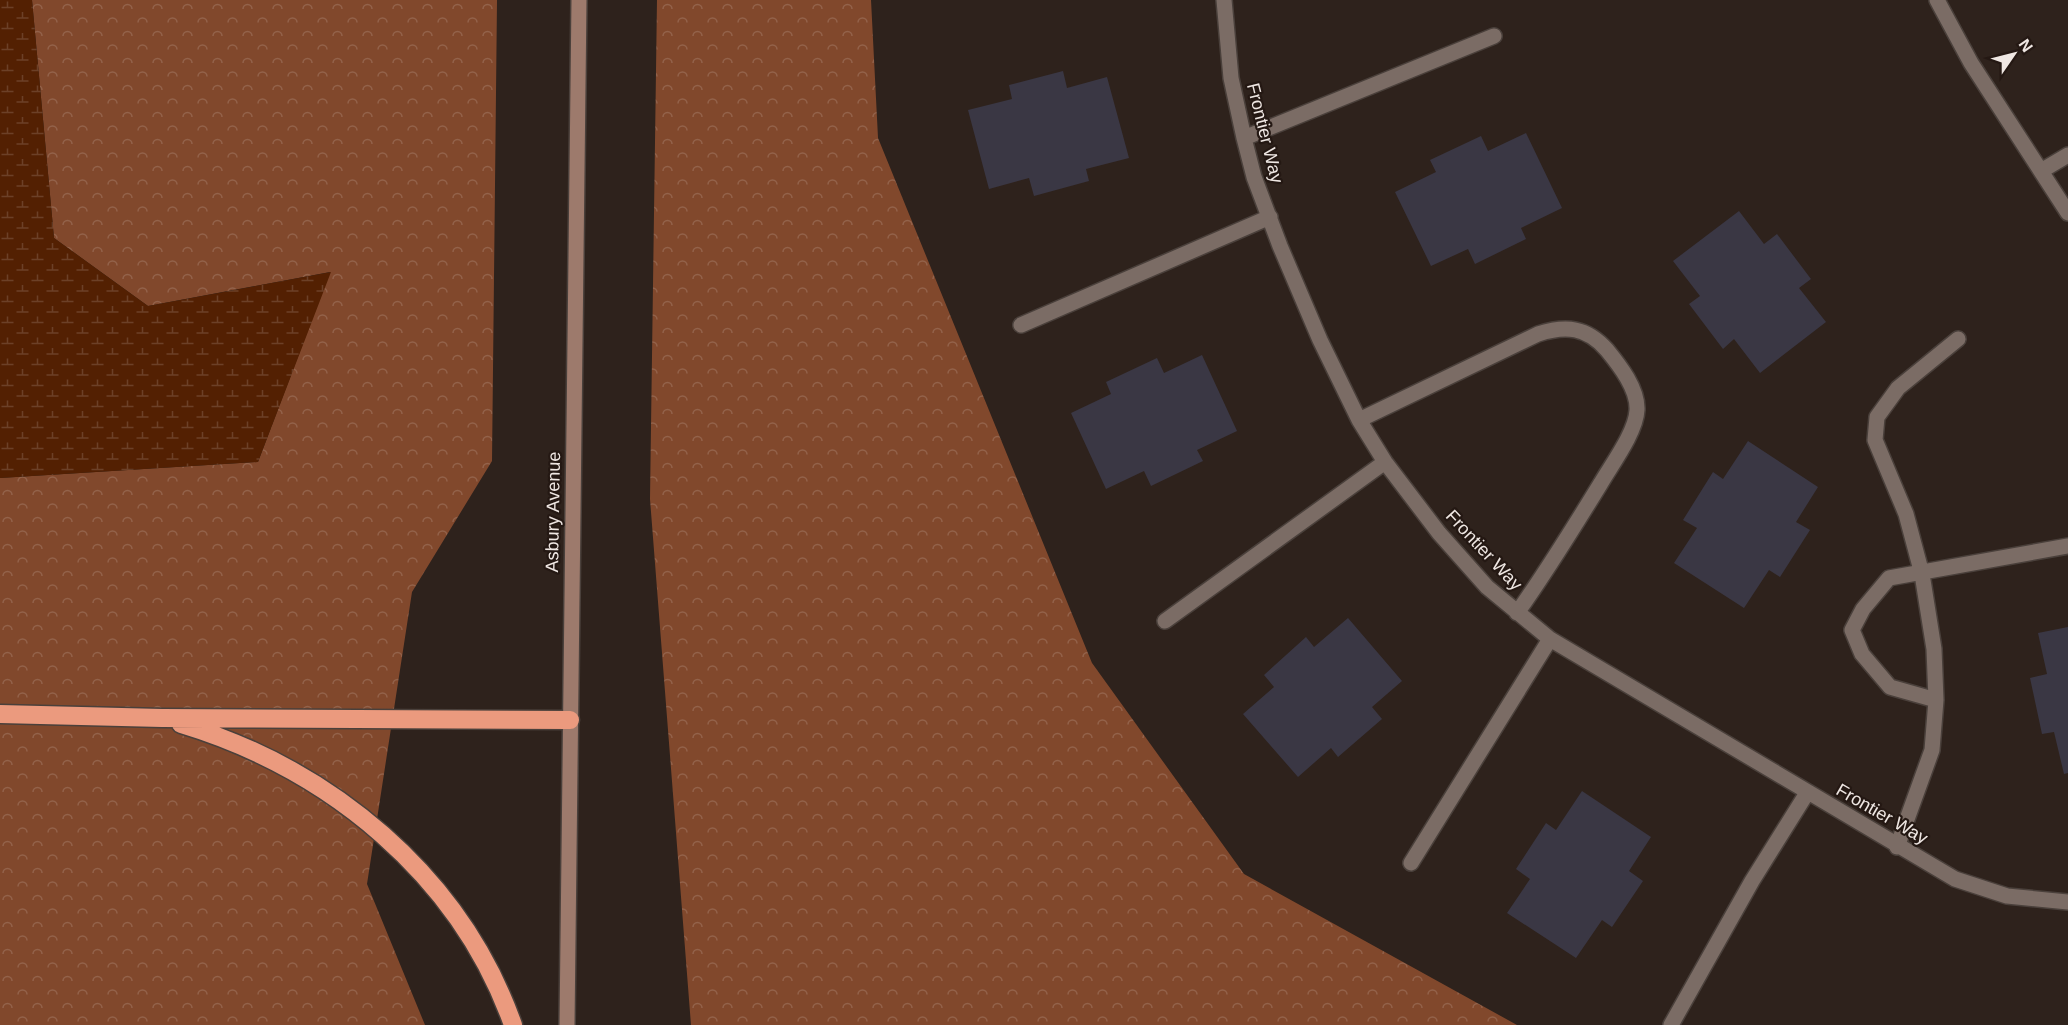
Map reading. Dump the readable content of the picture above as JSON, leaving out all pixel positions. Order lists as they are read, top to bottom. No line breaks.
{"streets":{"main road":["Asbury Avenue"],"street":["Frontier Way"]},"north":"top right"}
